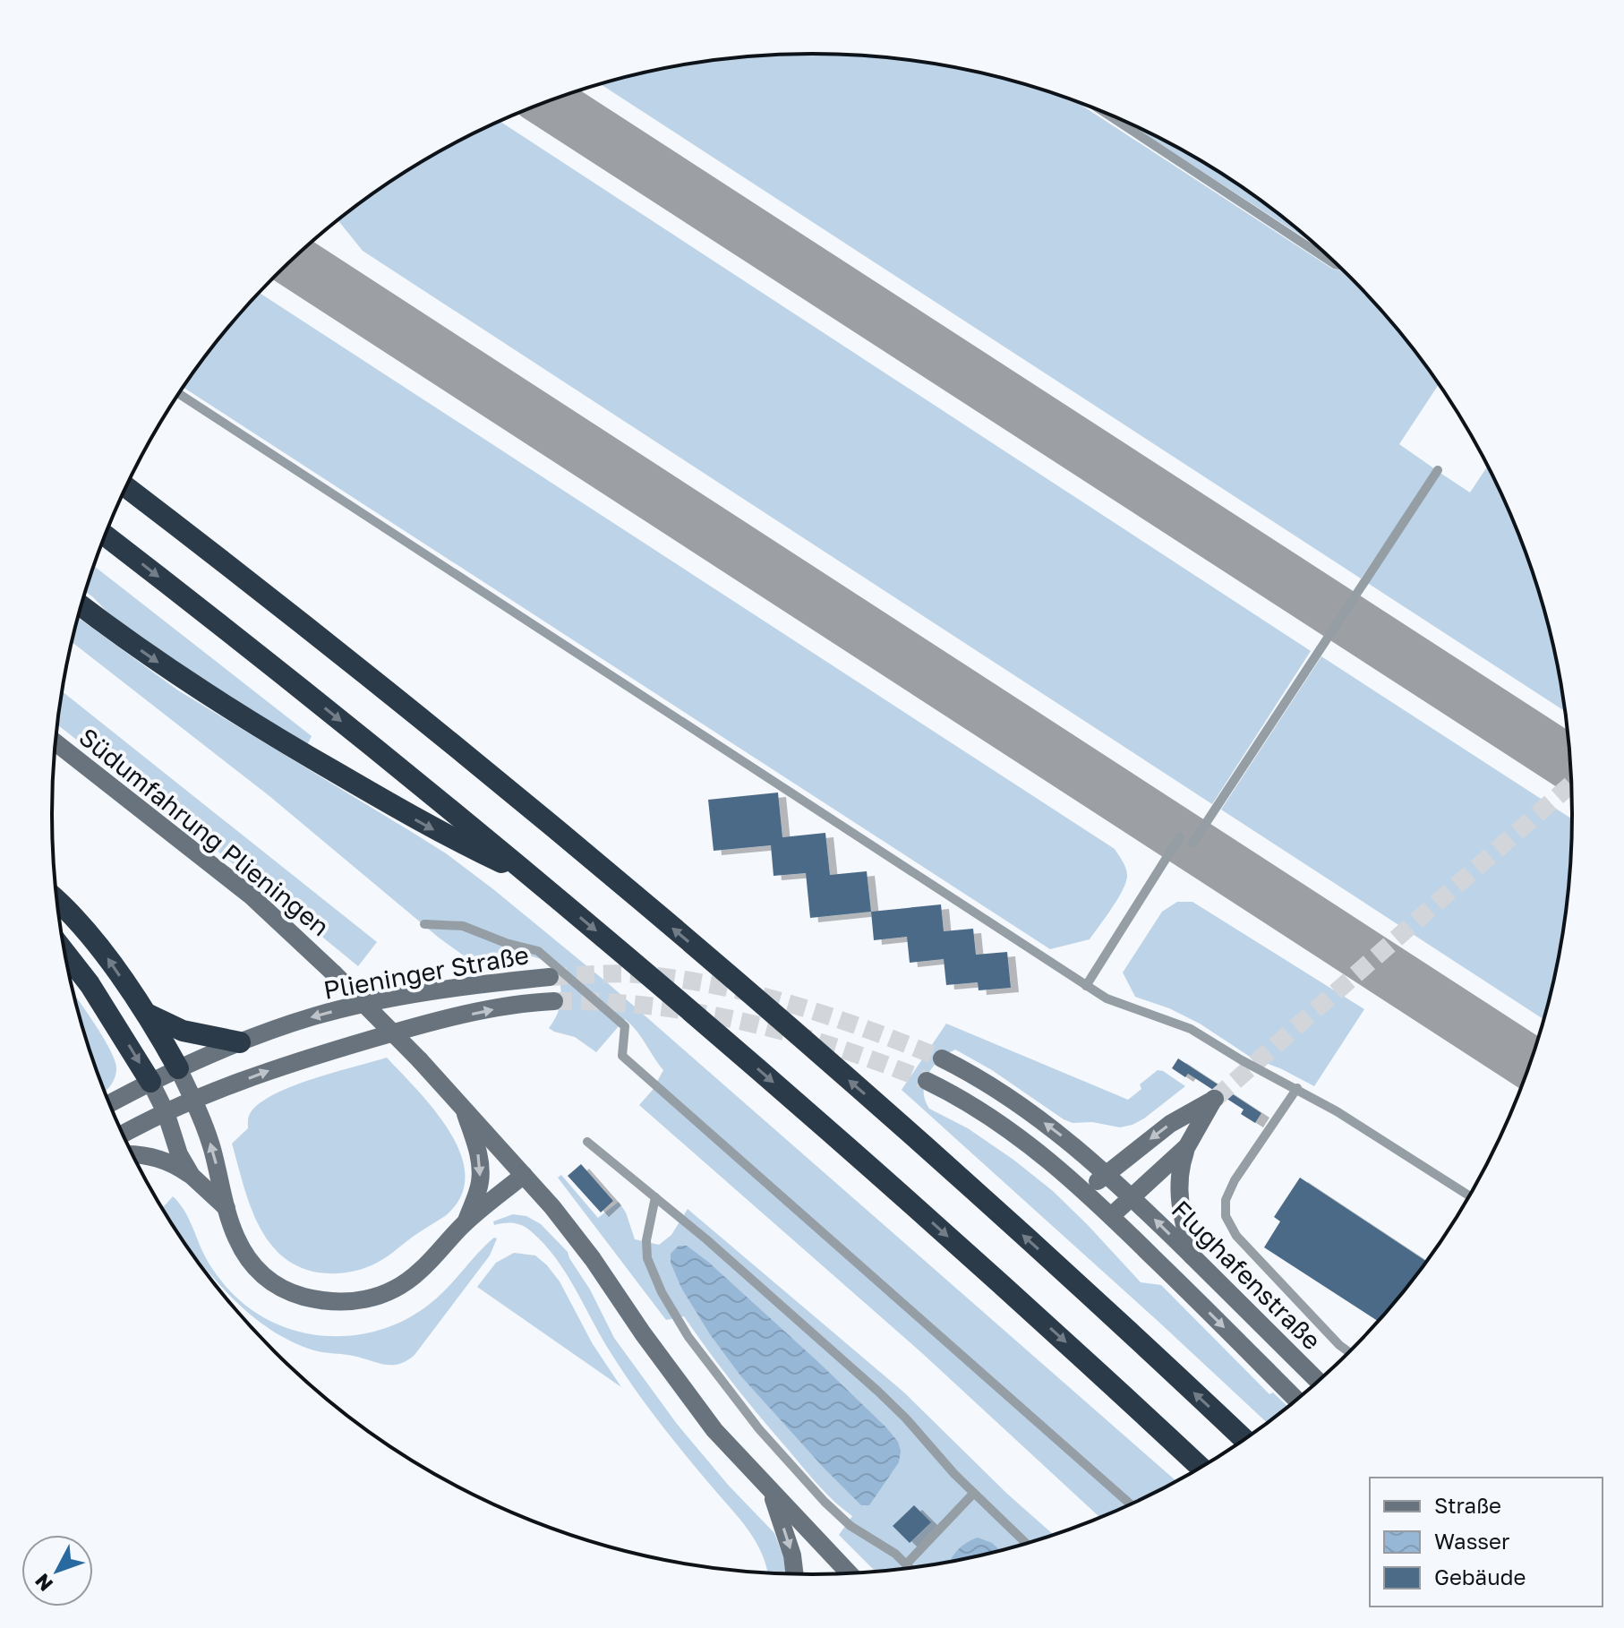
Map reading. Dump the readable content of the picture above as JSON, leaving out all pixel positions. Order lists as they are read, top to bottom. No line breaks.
{"streets":{"main road":["Südumfahrung Plieningen","Plieninger Straße","Flughafenstraße"]},"legend":["Straße","Wasser","Gebäude"],"north":"bottom left"}
